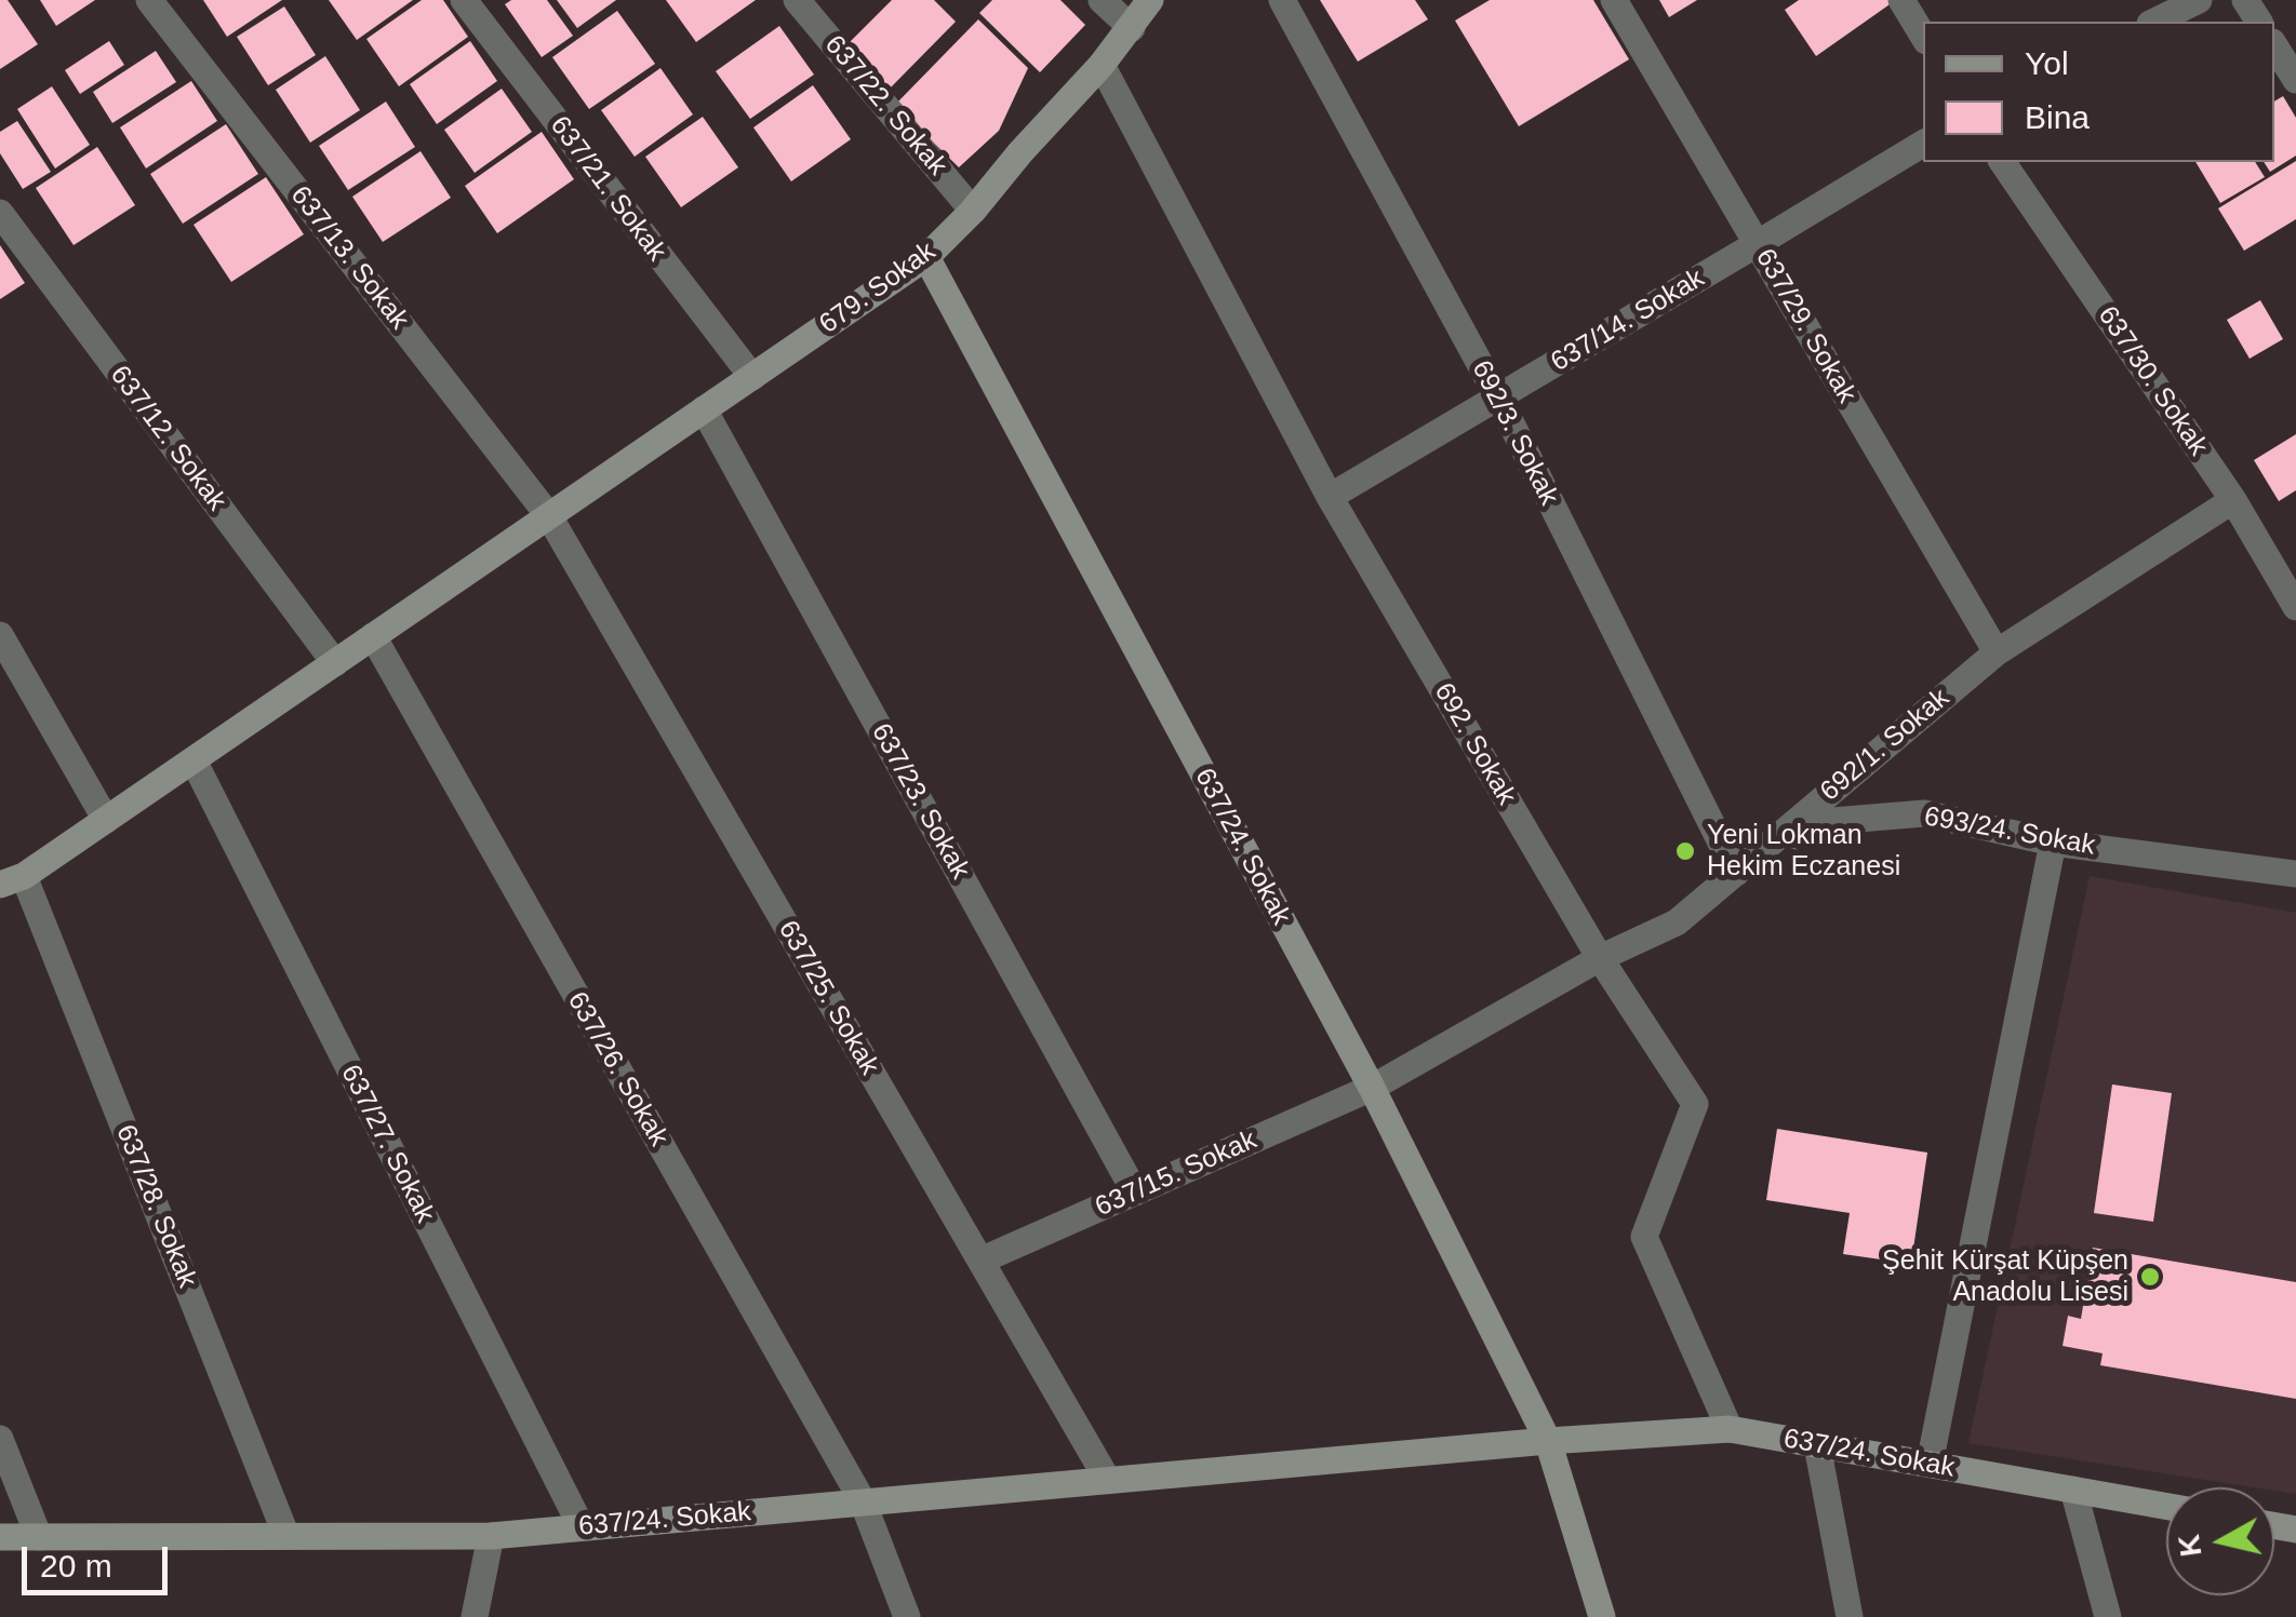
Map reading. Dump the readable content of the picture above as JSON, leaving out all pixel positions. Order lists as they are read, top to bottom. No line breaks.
{"streets":{"street":["637/22. Sokak","637/21. Sokak","637/13. Sokak","679. Sokak","637/14. Sokak","637/29. Sokak","637/30. Sokak","692/3. Sokak","637/12. Sokak","692. Sokak","692/1. Sokak","637/23. Sokak","693/24. Sokak","637/24. Sokak","637/25. Sokak","637/26. Sokak","637/27. Sokak","637/15. Sokak","637/28. Sokak"]},"crossings":[["637/22. Sokak","679. Sokak"],["637/21. Sokak","679. Sokak"],["637/13. Sokak","679. Sokak"],["637/13. Sokak","637/25. Sokak"],["679. Sokak","637/12. Sokak"],["679. Sokak","692. Sokak"],["679. Sokak","637/23. Sokak"],["679. Sokak","637/24. Sokak"],["679. Sokak","637/25. Sokak"],["679. Sokak","637/26. Sokak"],["679. Sokak","637/27. Sokak"],["679. Sokak","637/28. Sokak"],["637/14. Sokak","637/29. Sokak"],["637/14. Sokak","692/3. Sokak"],["637/14. Sokak","692. Sokak"],["637/29. Sokak","692/1. Sokak"],["637/30. Sokak","692/1. Sokak"],["692/3. Sokak","692/1. Sokak"],["692/3. Sokak","693/24. Sokak"],["692. Sokak","692/1. Sokak"],["692. Sokak","637/24. Sokak"],["692/1. Sokak","693/24. Sokak"],["692/1. Sokak","637/24. Sokak"],["692/1. Sokak","637/15. Sokak"],["637/23. Sokak","637/15. Sokak"],["637/24. Sokak","637/25. Sokak"],["637/24. Sokak","637/26. Sokak"],["637/24. Sokak","637/27. Sokak"],["637/24. Sokak","637/15. Sokak"],["637/24. Sokak","637/28. Sokak"],["637/25. Sokak","637/15. Sokak"]],"places":["Yeni Lokman Hekim Eczanesi","Şehit Kürşat Küpşen Anadolu Lisesi"],"legend":["Yol","Bina"],"scale_bar":"20 m","north":"left"}
